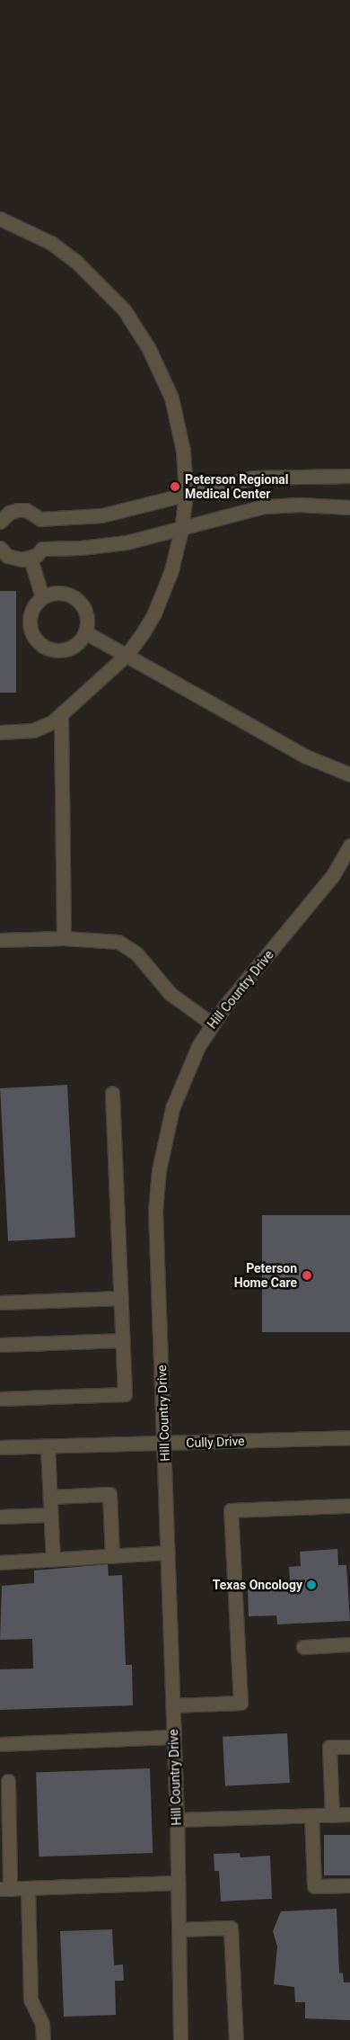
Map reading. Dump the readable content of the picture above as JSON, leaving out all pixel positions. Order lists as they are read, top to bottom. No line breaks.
{"streets":{"street":["Hill Country Drive","Cully Drive"]},"crossings":[["Hill Country Drive","Cully Drive"]],"places":["Peterson Regional Medical Center","Peterson Home Care","Texas Oncology"]}
